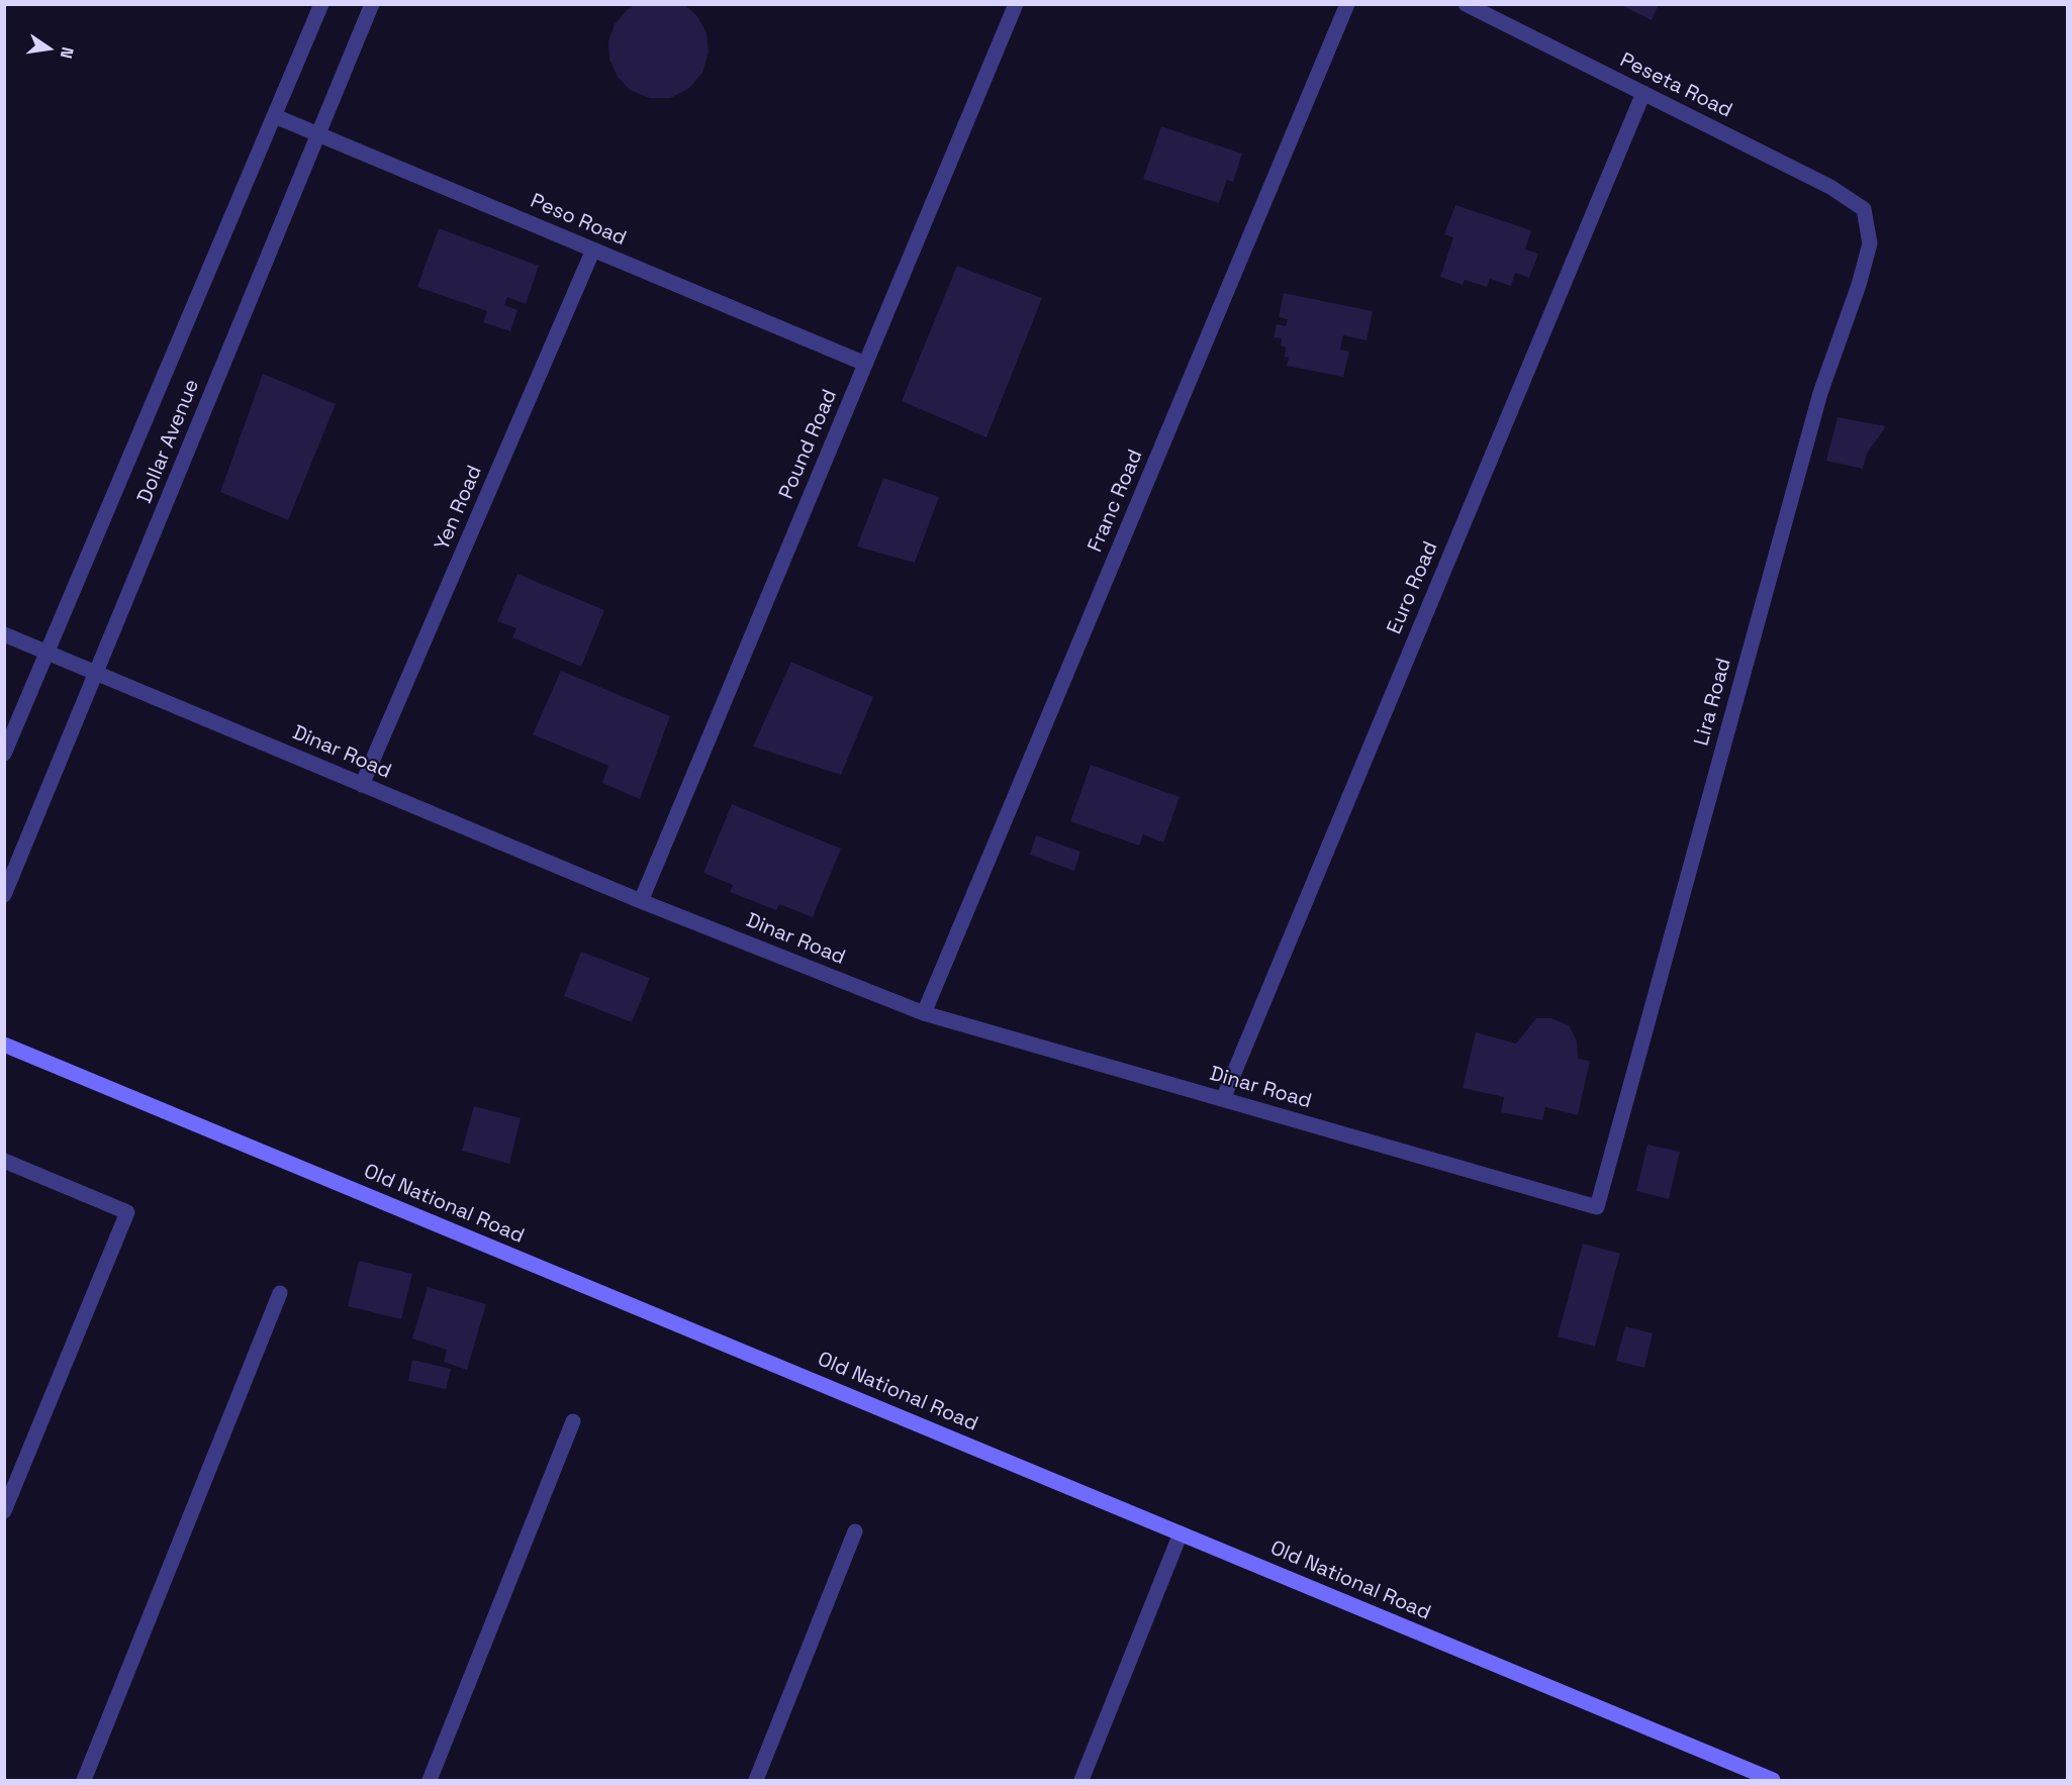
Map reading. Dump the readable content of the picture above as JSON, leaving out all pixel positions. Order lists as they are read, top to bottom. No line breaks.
{"streets":{"main road":["Old National Road"],"street":["Peseta Road","Peso Road","Dollar Avenue","Pound Road","Franc Road","Yen Road","Euro Road","Lira Road","Dinar Road"]},"crossings":[["Peseta Road","Euro Road"],["Peseta Road","Lira Road"],["Peso Road","Dollar Avenue"],["Peso Road","Pound Road"],["Peso Road","Yen Road"],["Dollar Avenue","Dinar Road"],["Pound Road","Dinar Road"],["Franc Road","Dinar Road"],["Yen Road","Dinar Road"],["Euro Road","Dinar Road"],["Lira Road","Dinar Road"]],"north":"right"}
